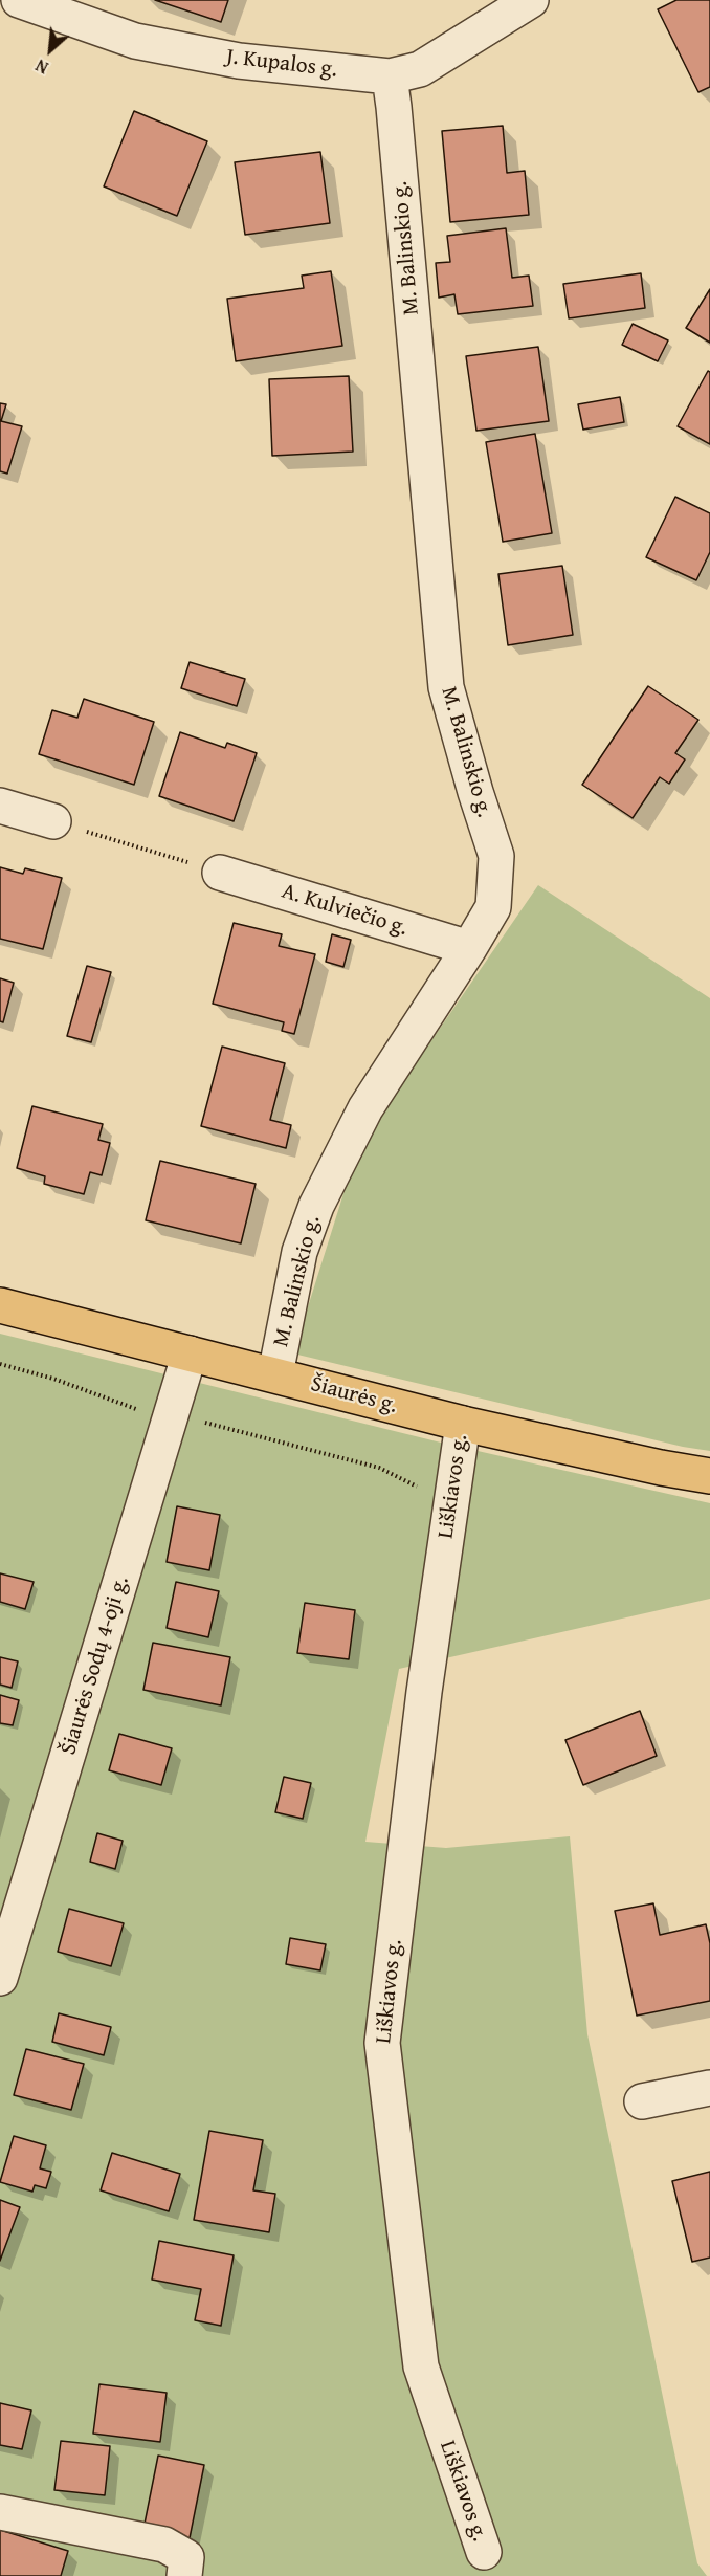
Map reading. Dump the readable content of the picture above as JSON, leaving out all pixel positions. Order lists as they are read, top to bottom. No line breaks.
{"streets":{"main road":["Šiaurės g."],"street":["J. Kupalos g.","M. Balinskio g.","A. Kulviečio g.","Liškiavos g.","Šiaurės Sodų 4-oji g."]},"crossings":[["J. Kupalos g.","M. Balinskio g."],["M. Balinskio g.","A. Kulviečio g."],["M. Balinskio g.","Šiaurės g."],["Šiaurės g.","Liškiavos g."],["Šiaurės g.","Šiaurės Sodų 4-oji g."]],"north":"bottom left"}
